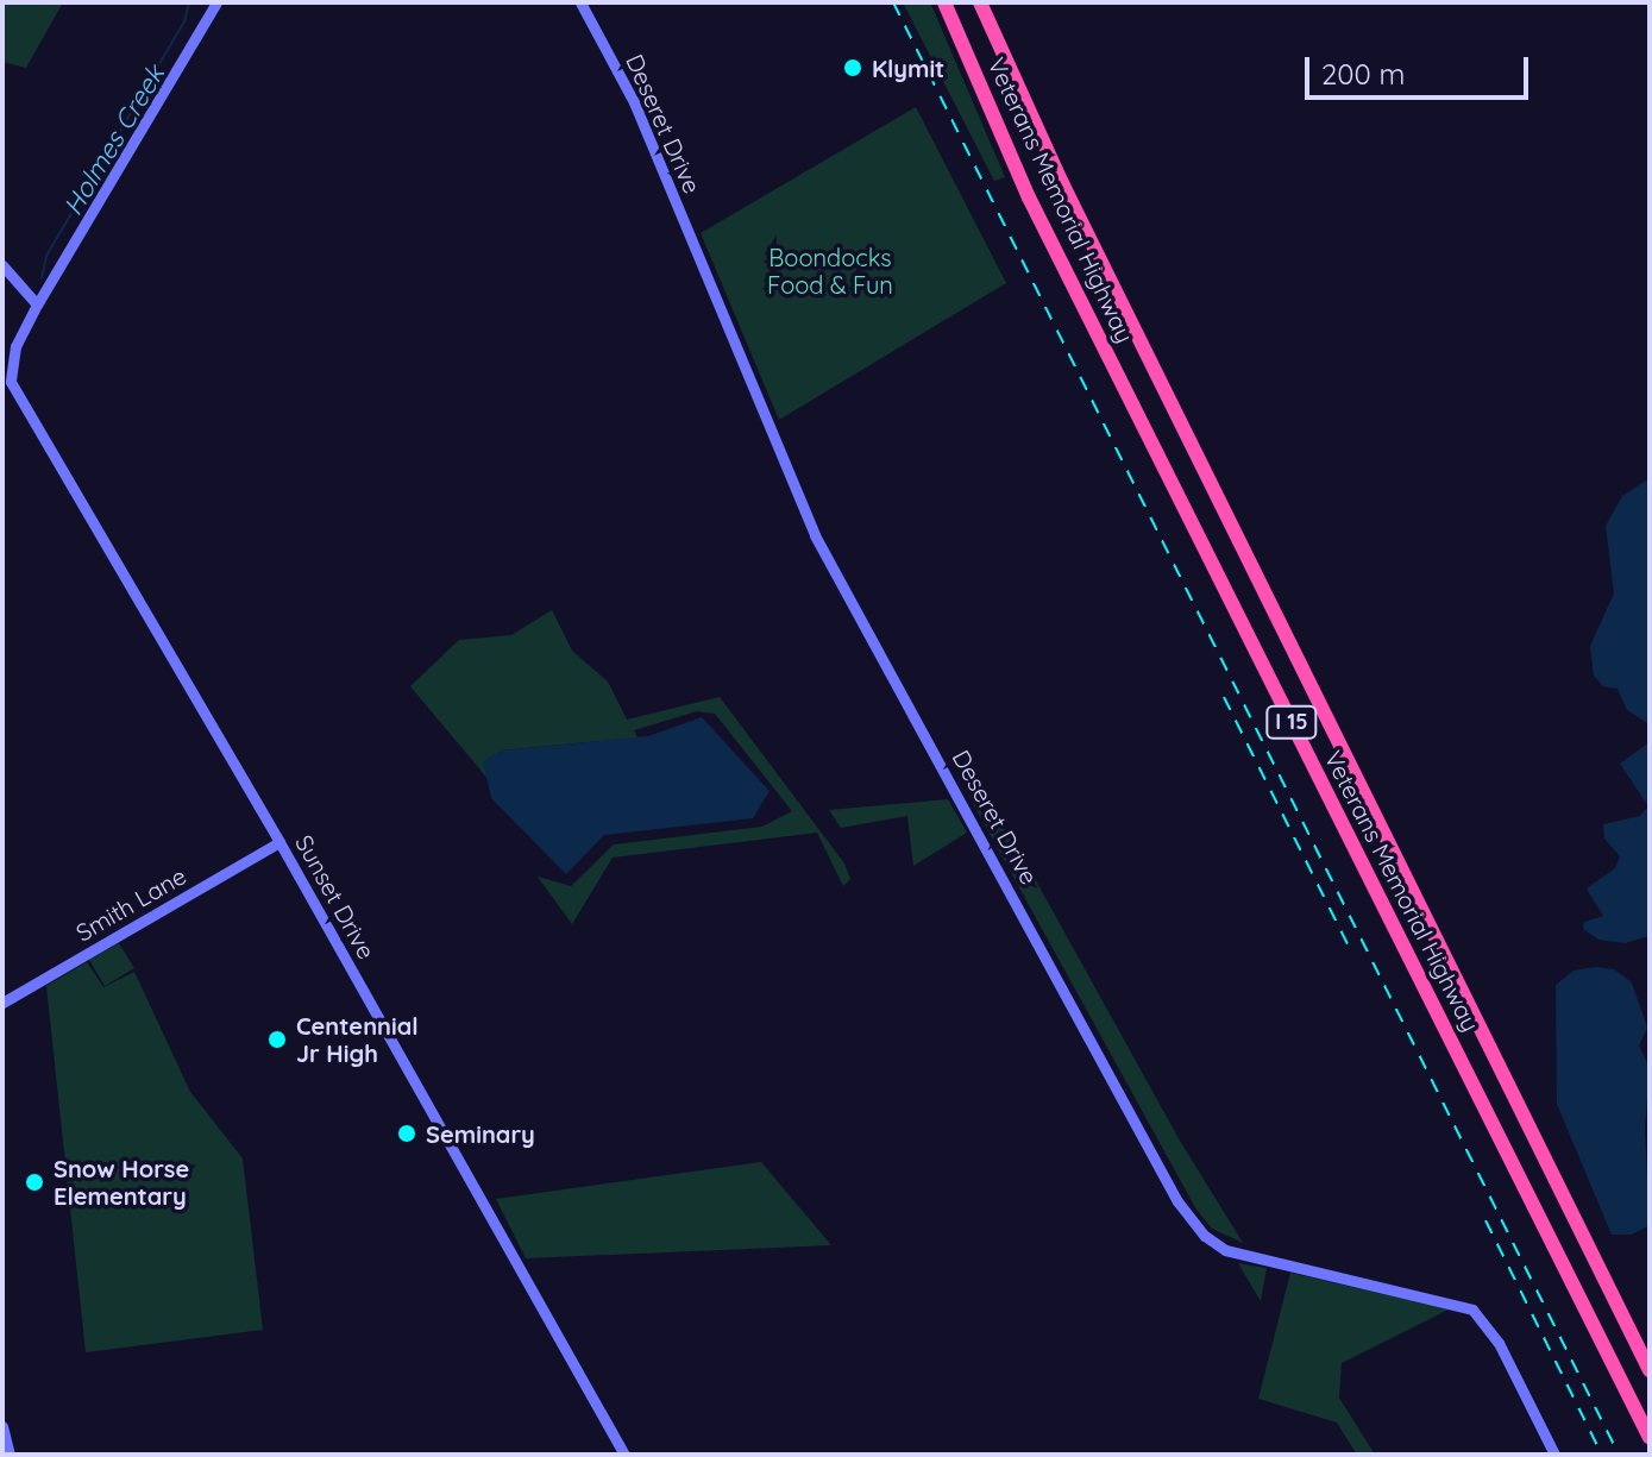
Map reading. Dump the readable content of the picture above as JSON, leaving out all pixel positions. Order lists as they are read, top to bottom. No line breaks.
{"streets":{"highway":["Veterans Memorial Highway","I 15"],"street":["Deseret Drive","Sunset Drive","Smith Lane"]},"crossings":[["Sunset Drive","Smith Lane"]],"water":["Holmes Creek"],"parks":["Boondocks Food & Fun"],"places":["Klymit","Centennial Jr High","Seminary","Snow Horse Elementary"],"scale_bar":"200 m"}
